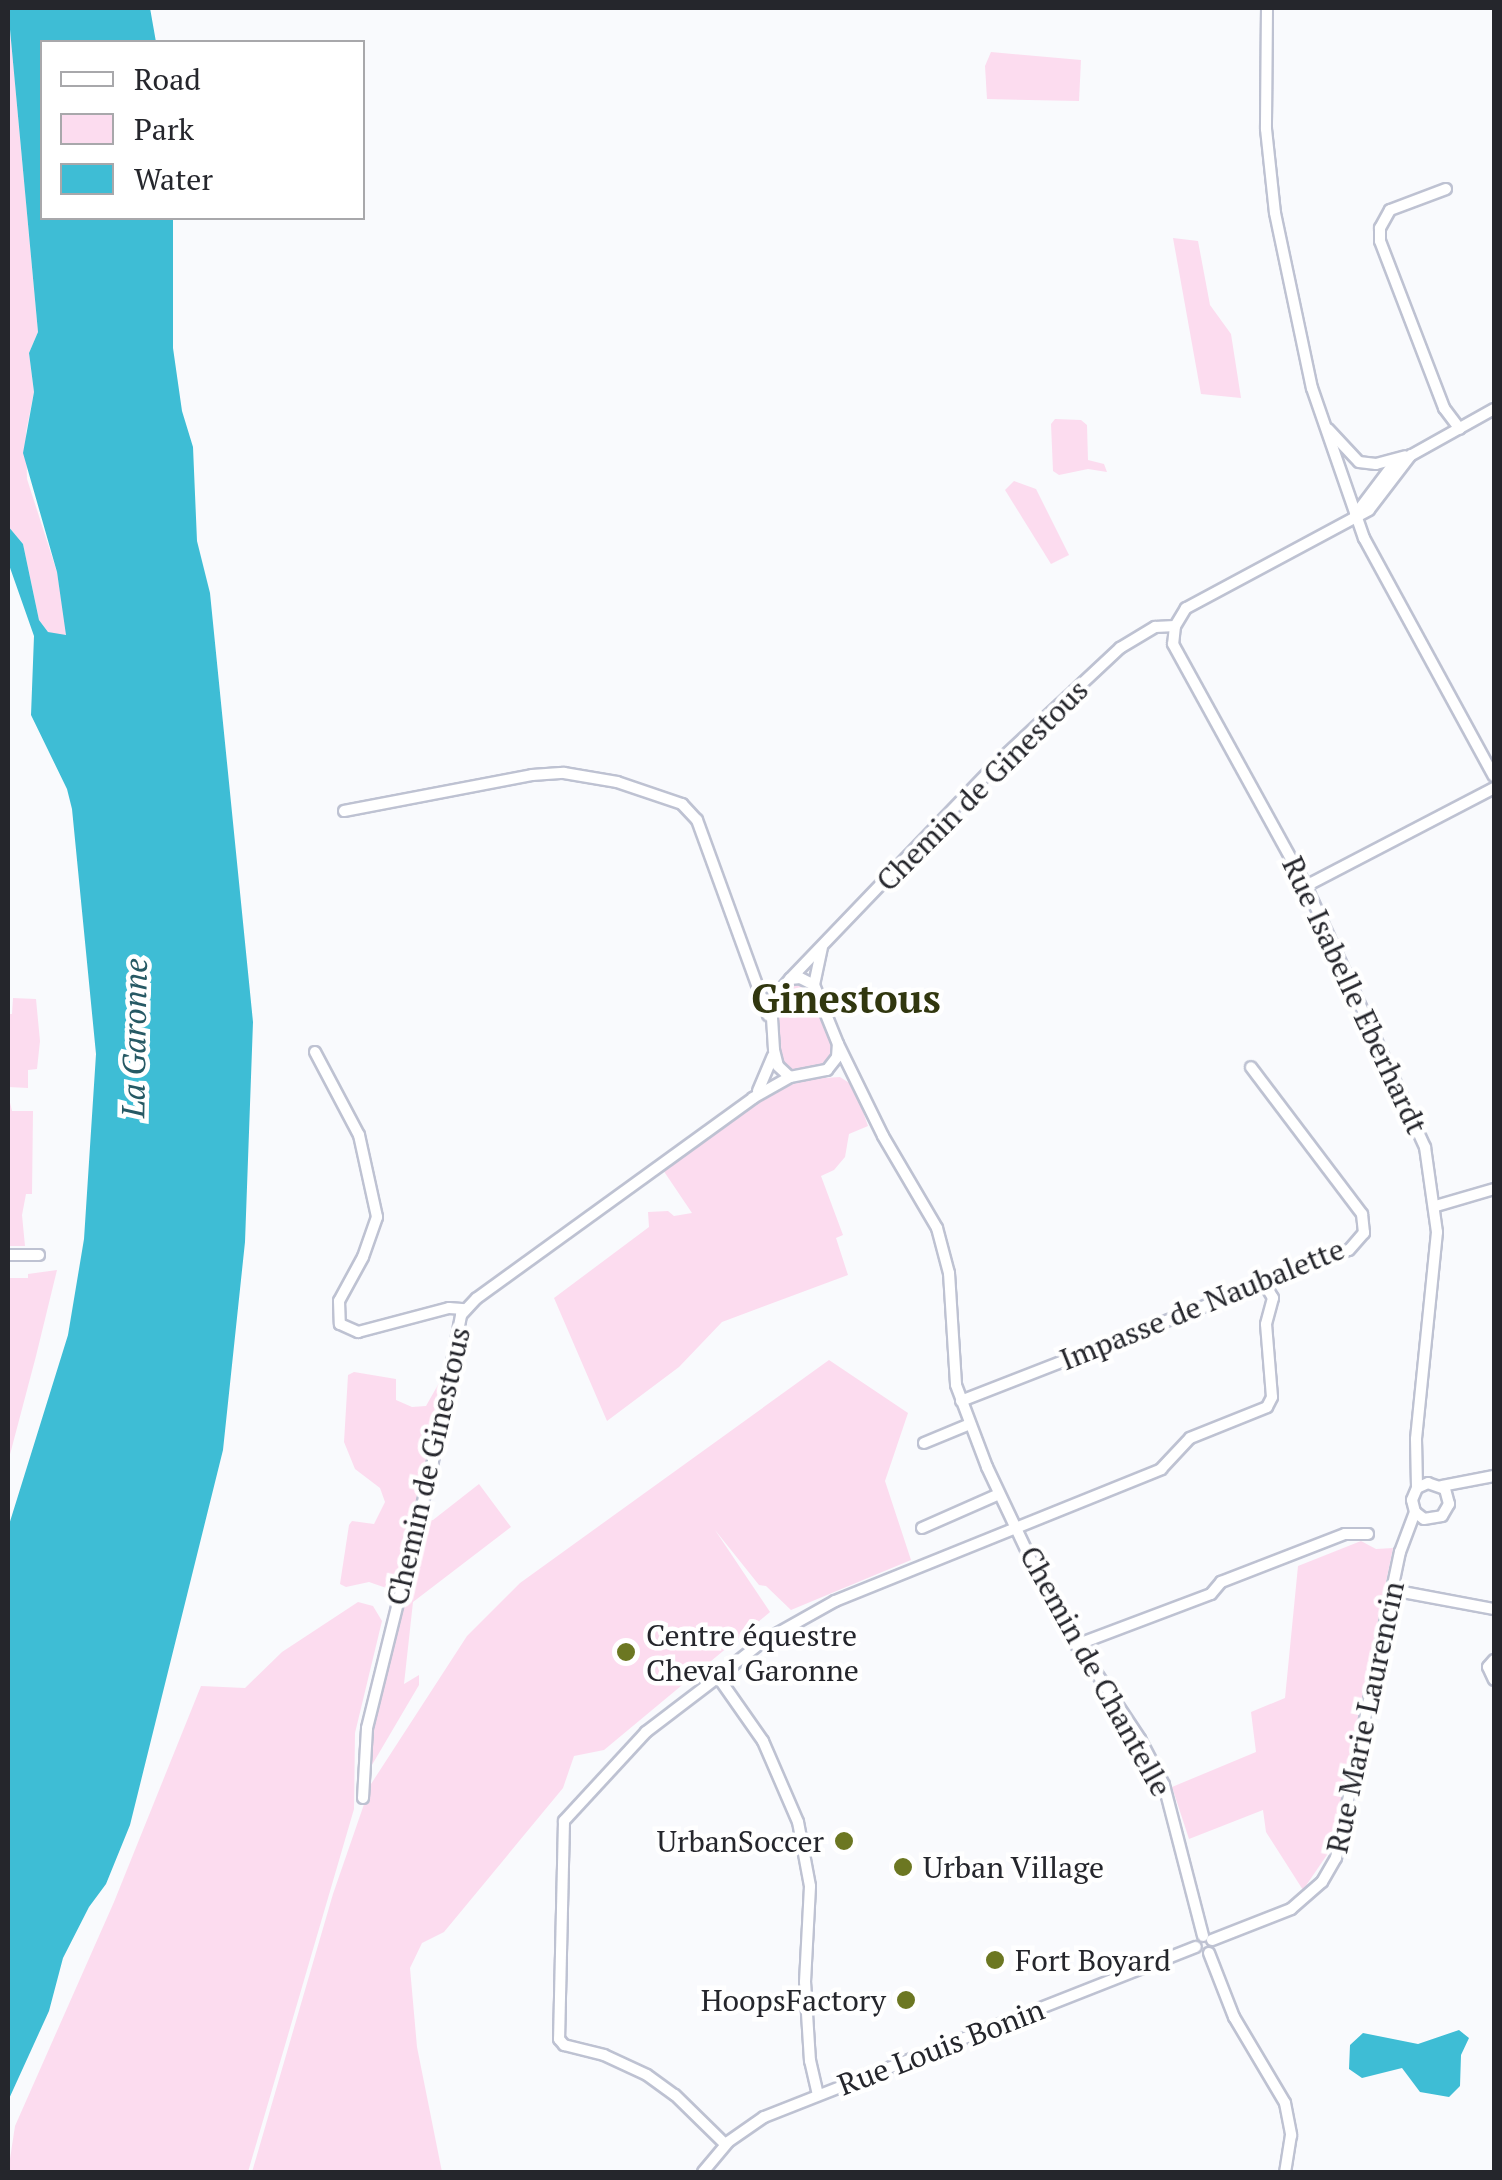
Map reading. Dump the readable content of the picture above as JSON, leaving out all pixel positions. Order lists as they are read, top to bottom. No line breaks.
{"streets":{"street":["Chemin de Ginestous","Rue Isabelle Eberhardt","Impasse de Naubalette","Chemin de Chantelle","Rue Marie Laurencin","Rue Louis Bonin"]},"crossings":[["Chemin de Ginestous","Rue Isabelle Eberhardt"],["Chemin de Ginestous","Chemin de Chantelle"],["Rue Isabelle Eberhardt","Rue Marie Laurencin"],["Impasse de Naubalette","Chemin de Chantelle"],["Chemin de Chantelle","Rue Marie Laurencin"]],"districts":["Ginestous"],"water":["La Garonne"],"places":["Centre équestre Cheval Garonne","UrbanSoccer","Urban Village","Fort Boyard","HoopsFactory"],"legend":["Road","Park","Water"]}
